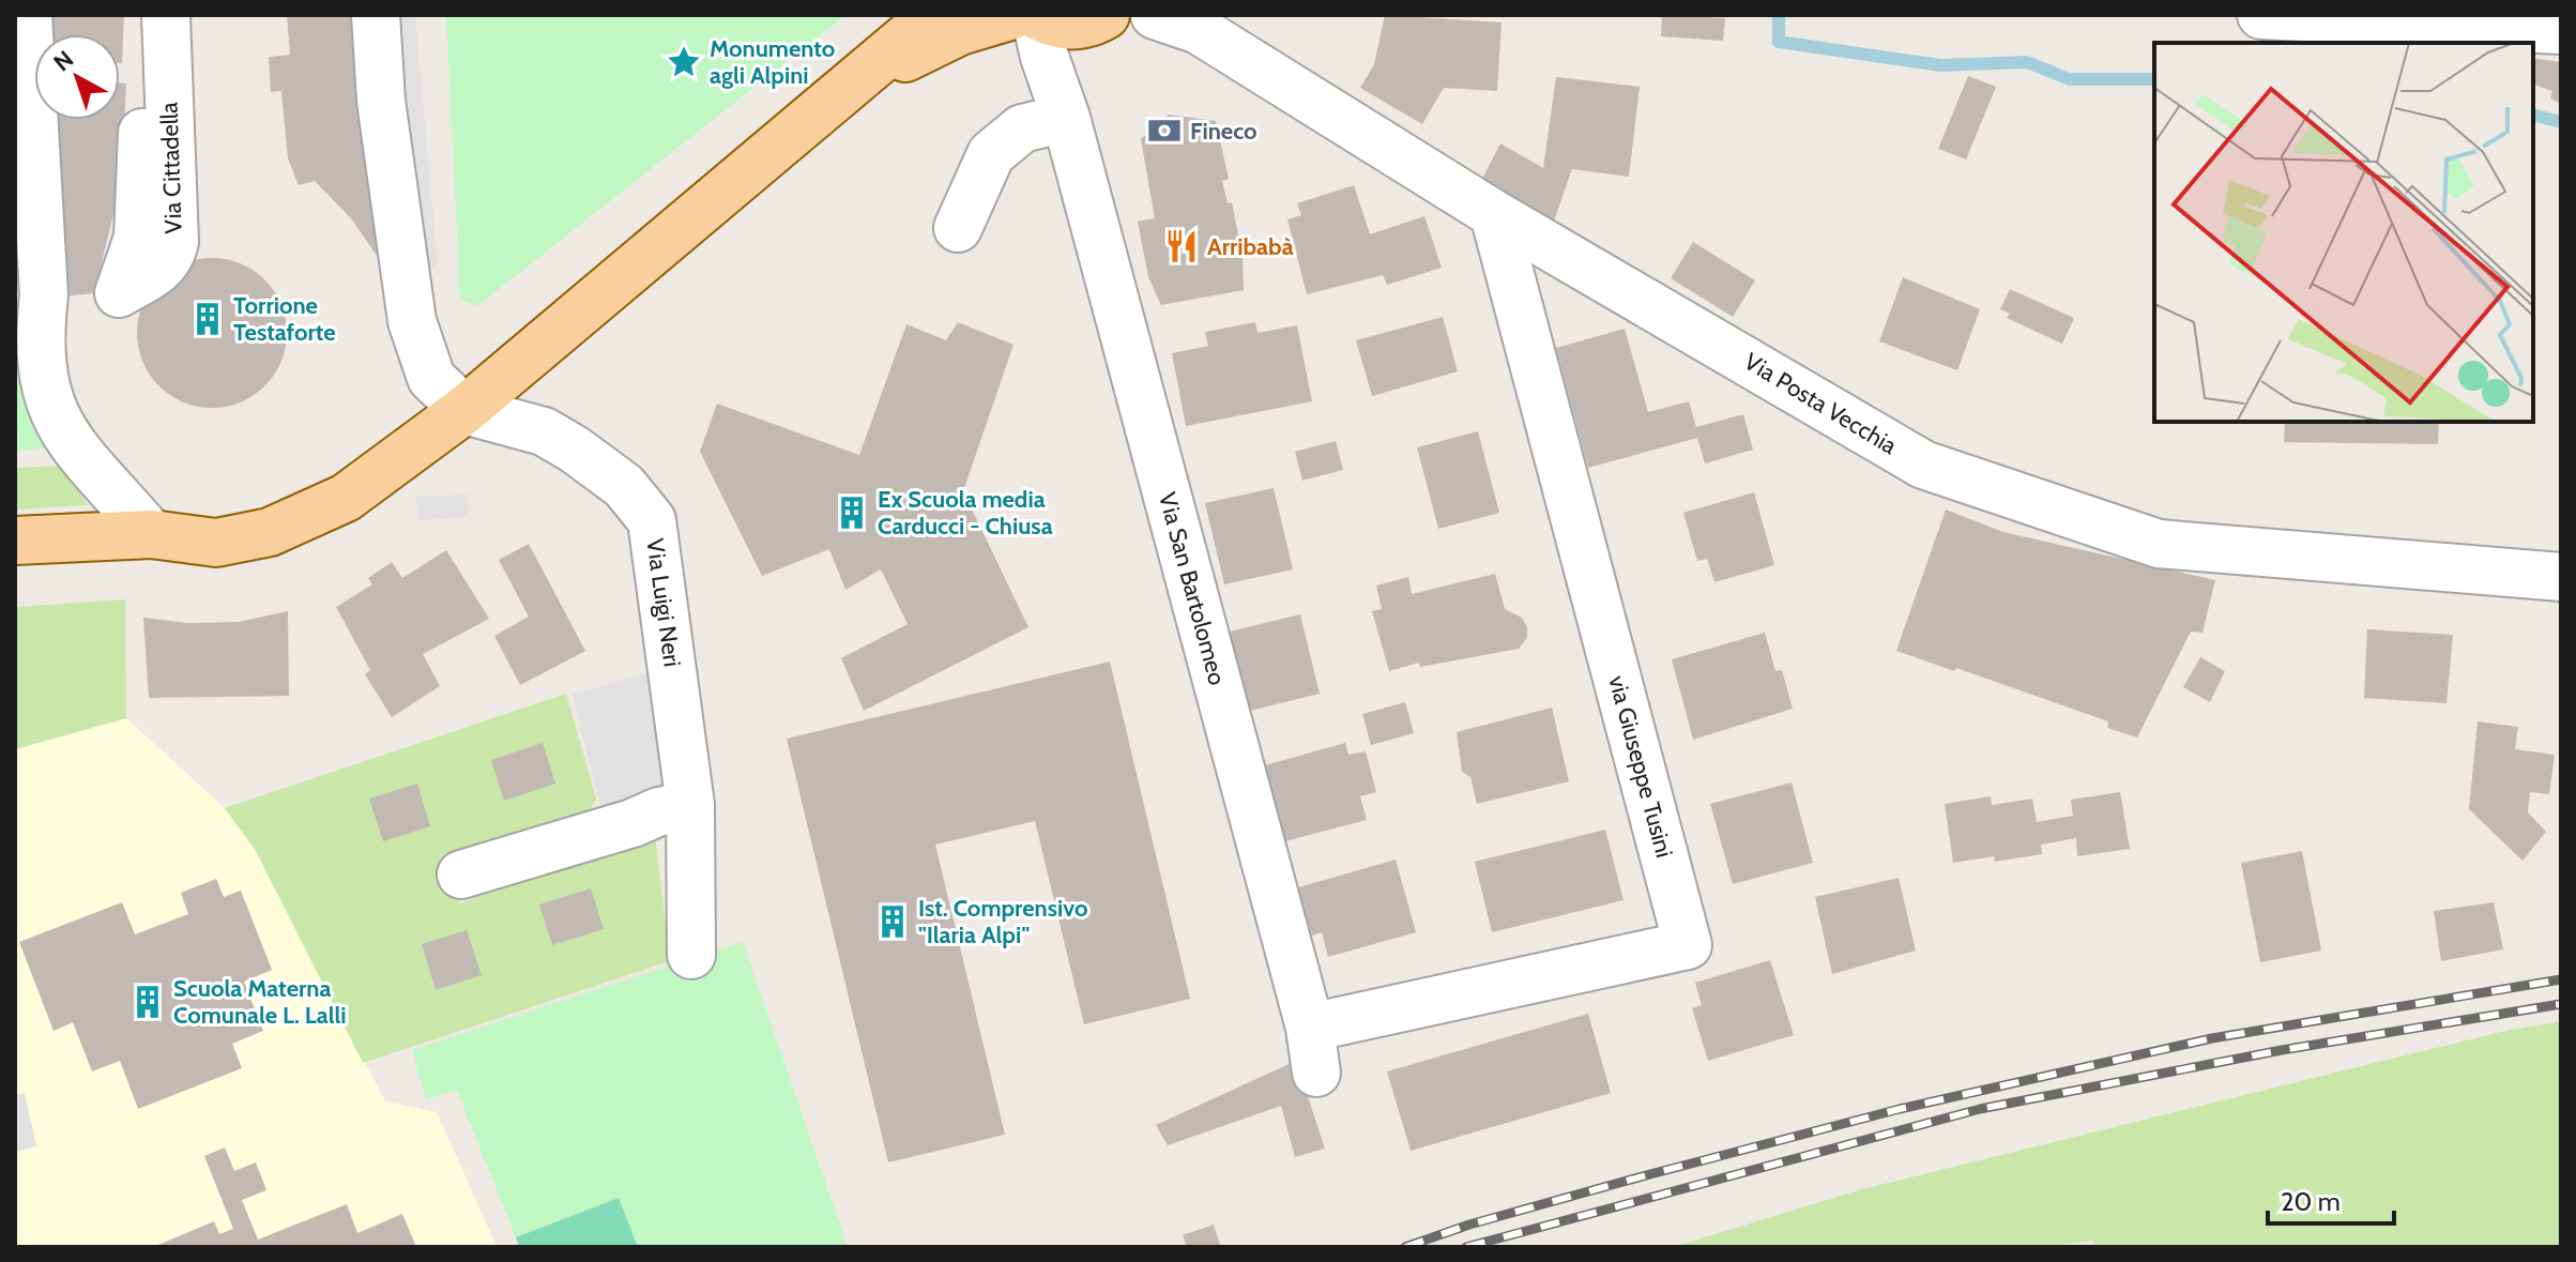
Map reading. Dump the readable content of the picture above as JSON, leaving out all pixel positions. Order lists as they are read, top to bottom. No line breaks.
{"streets":{"street":["Via Cittadella","Via Posta Vecchia","Via San Bartolomeo","Via Luigi Neri","via Giuseppe Tusini"]},"crossings":[["Via Posta Vecchia","via Giuseppe Tusini"],["Via San Bartolomeo","via Giuseppe Tusini"]],"places":{"place":["Monumento agli Alpini"],"bank":["Fineco"],"restaurant":["Arribabà"],"building":["Torrione Testaforte","Ex Scuola media Carducci - Chiusa","Ist. Comprensivo \"Ilaria Alpi\"","Scuola Materna Comunale L. Lalli"]},"scale_bar":"20 m","north":"top left"}
